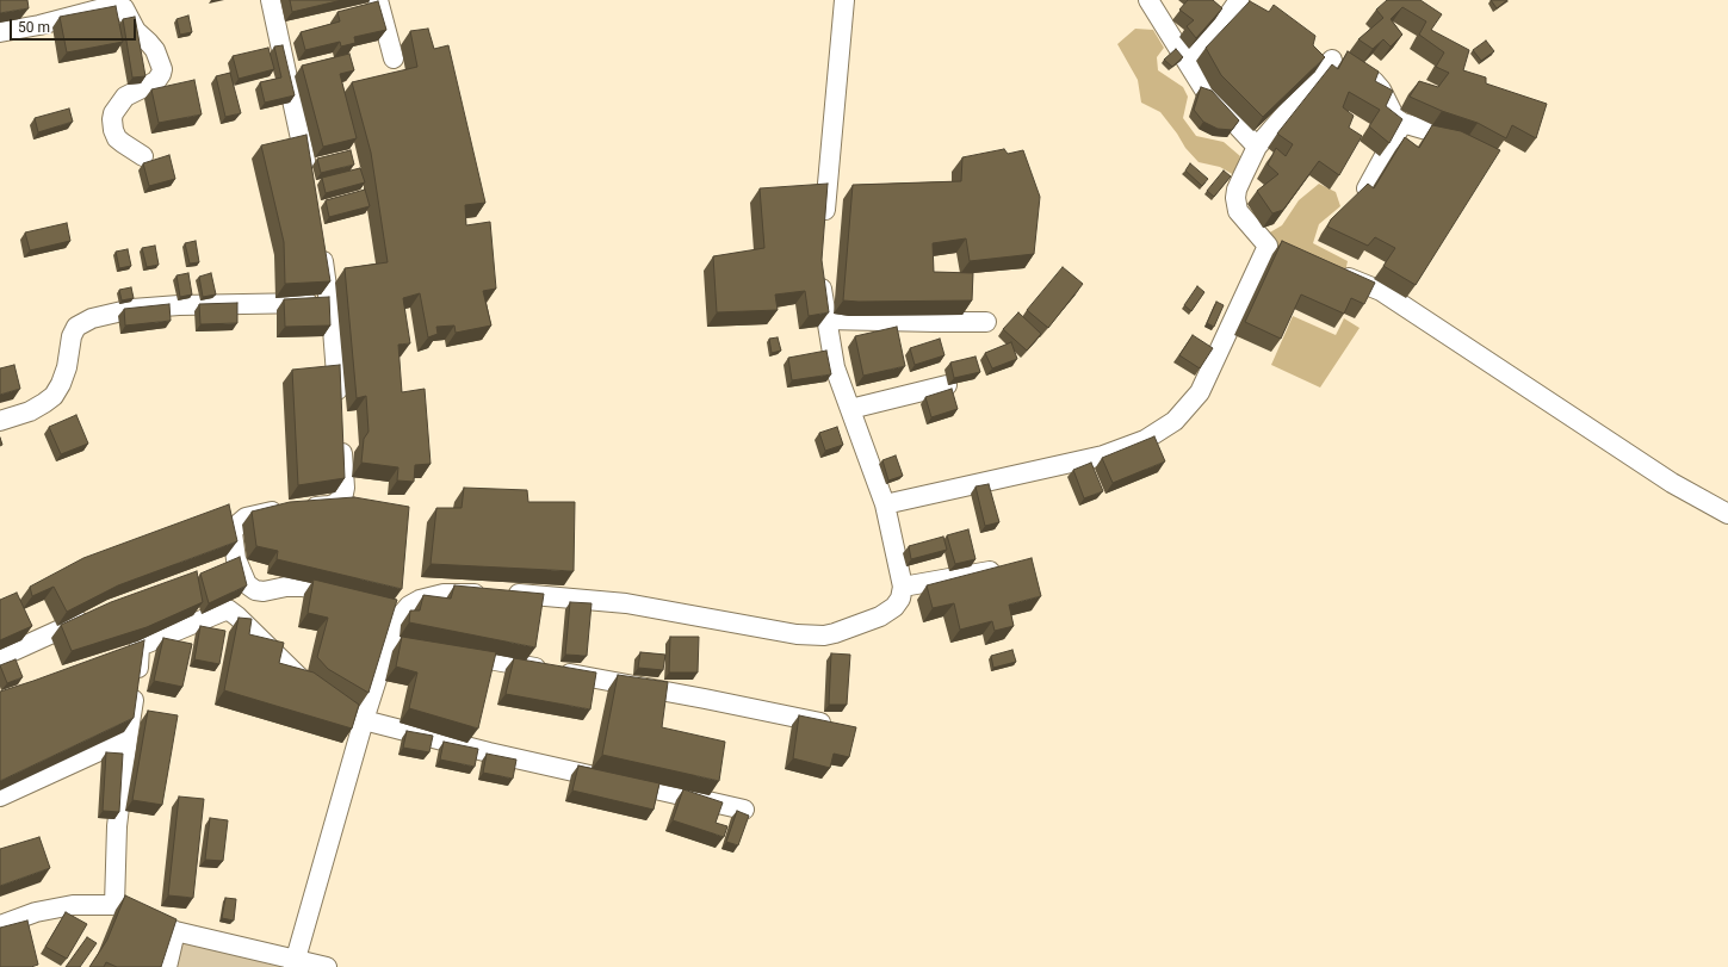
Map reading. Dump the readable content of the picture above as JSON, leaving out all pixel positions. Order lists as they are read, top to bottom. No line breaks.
{"scale_bar":"50 m"}
